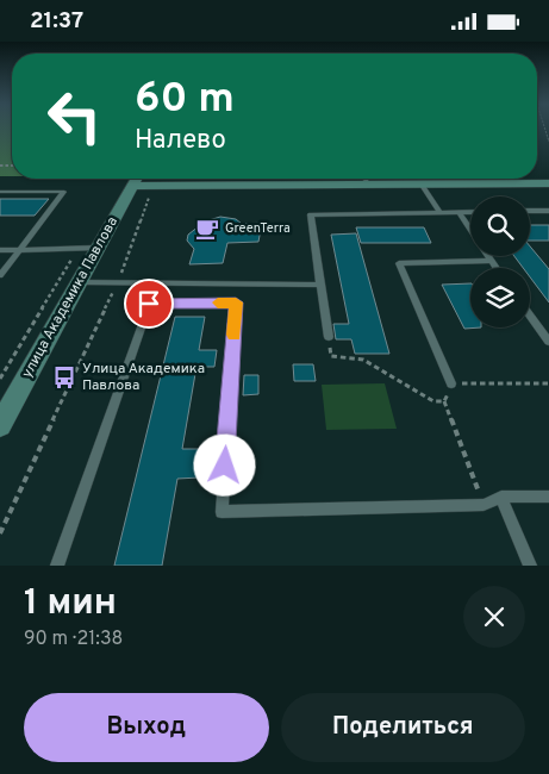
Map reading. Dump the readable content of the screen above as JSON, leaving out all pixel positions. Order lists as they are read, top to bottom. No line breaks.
{"streets":{"street":["улица Академика Павлова"]},"places":{"cafe":["GreenTerra"],"bus stop":["Улица Академика Павлова"]},"page":{"status":"21:37","turn":["60 m","Налево"],"heading":["1 мин","90 m · 21:38"],"buttons":["Выход","Поделиться"]}}
